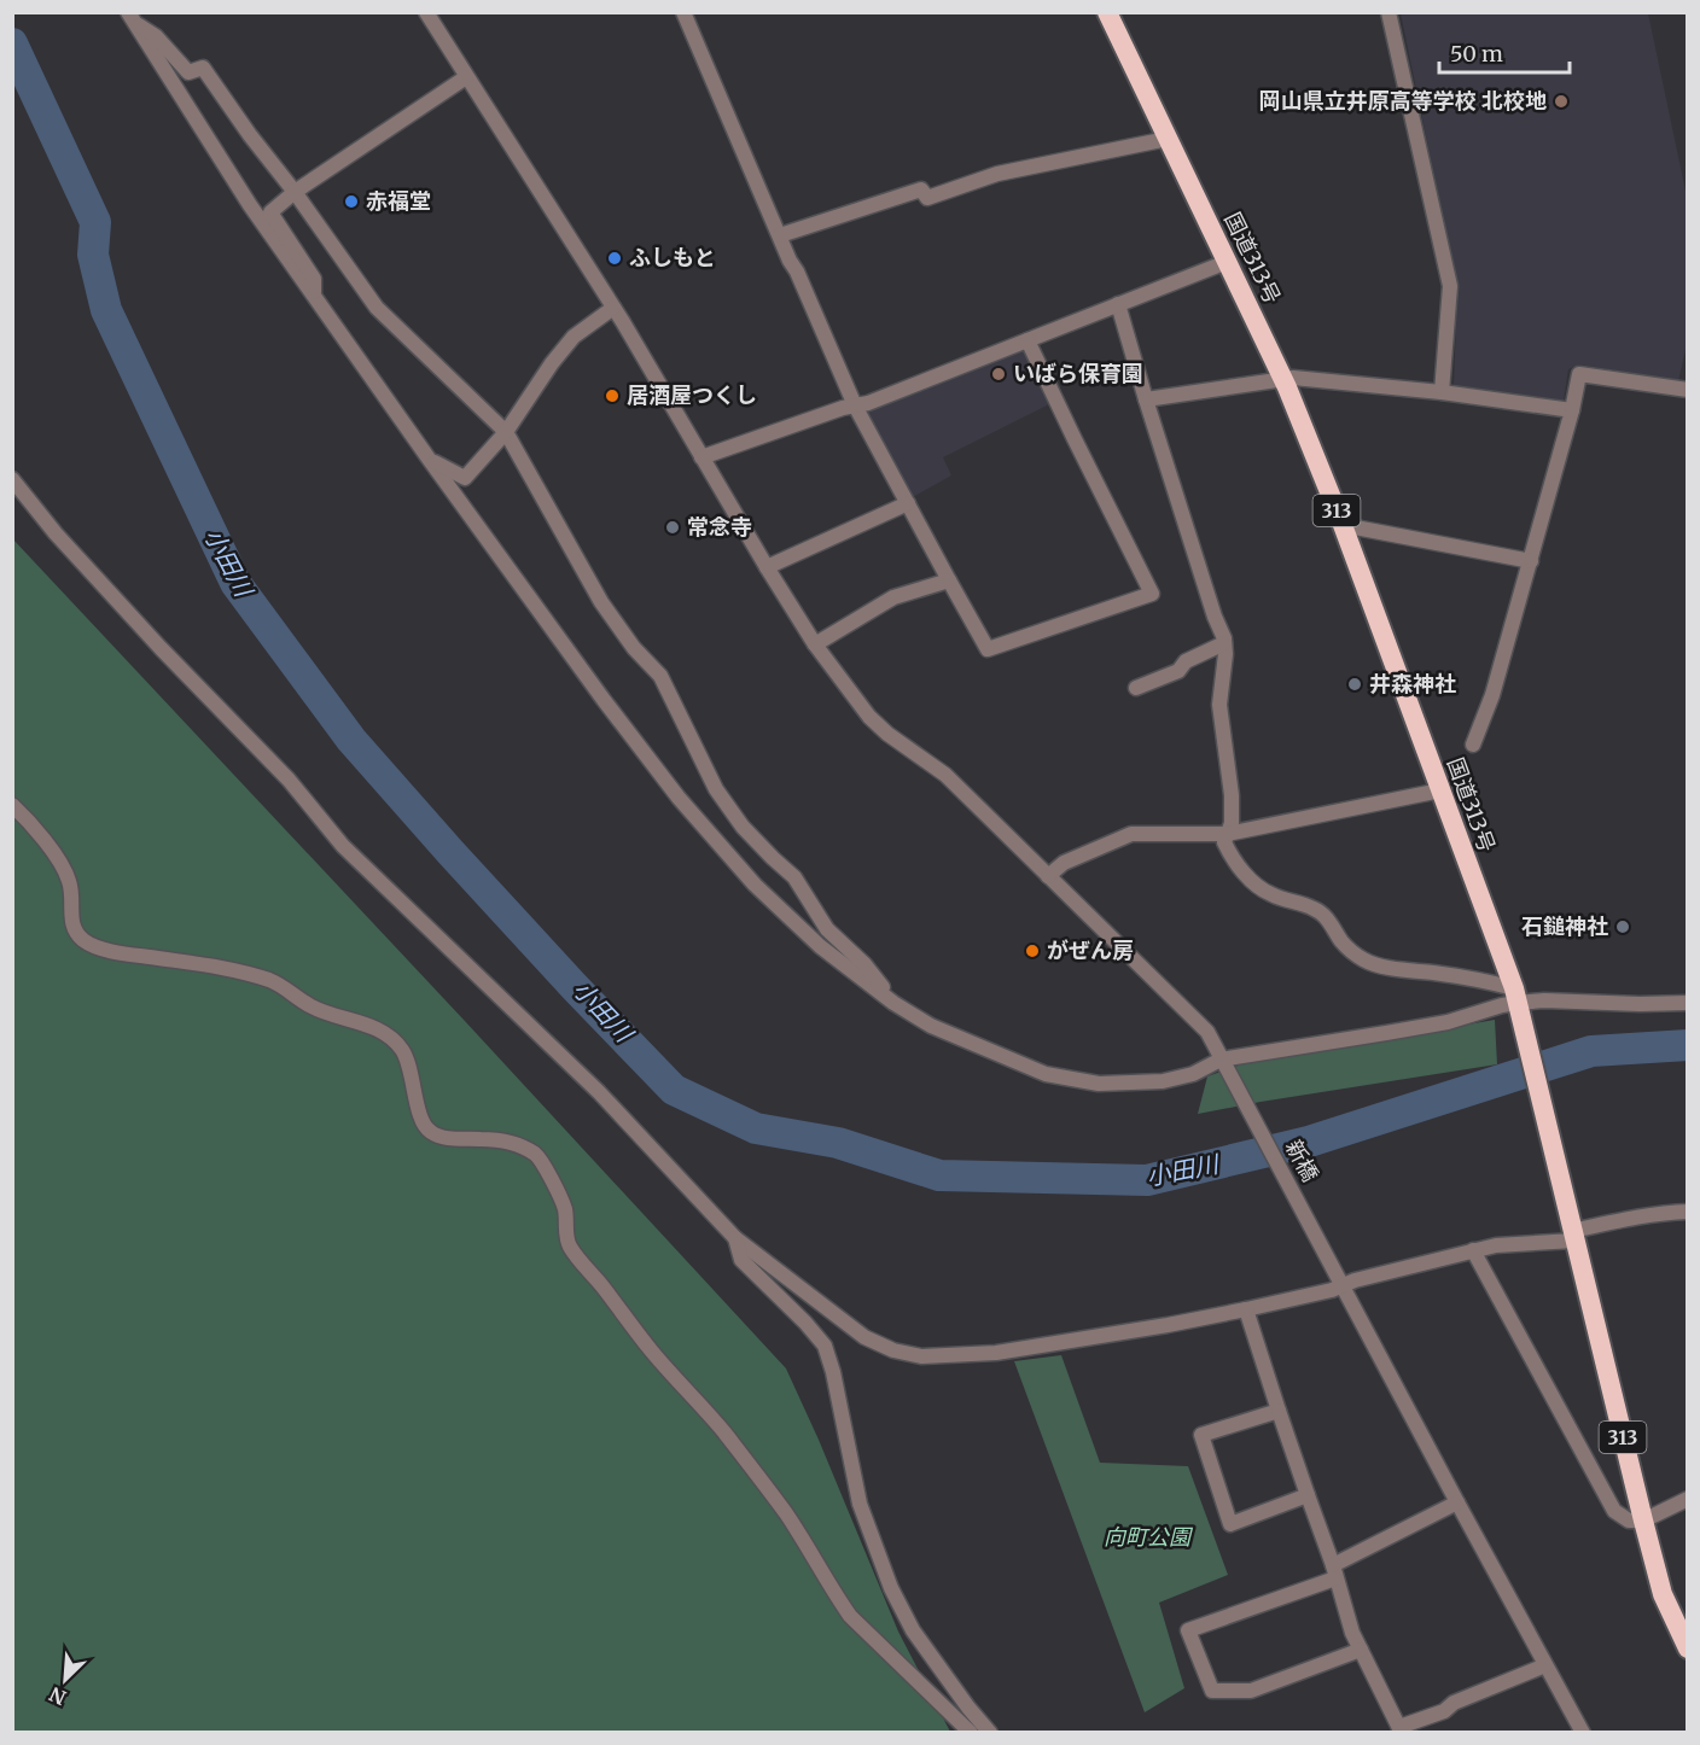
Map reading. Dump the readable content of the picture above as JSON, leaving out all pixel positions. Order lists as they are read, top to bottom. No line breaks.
{"streets":{"highway":["国道313号","313"],"street":["新橋"]},"water":["小田川"],"parks":["向町公園"],"places":["岡山県立井原高等学校 北校地","赤福堂","ふしもと","いばら保育園","居酒屋つくし","常念寺","井森神社","石鎚神社","がぜん房"],"scale_bar":"50 m","north":"bottom left"}
